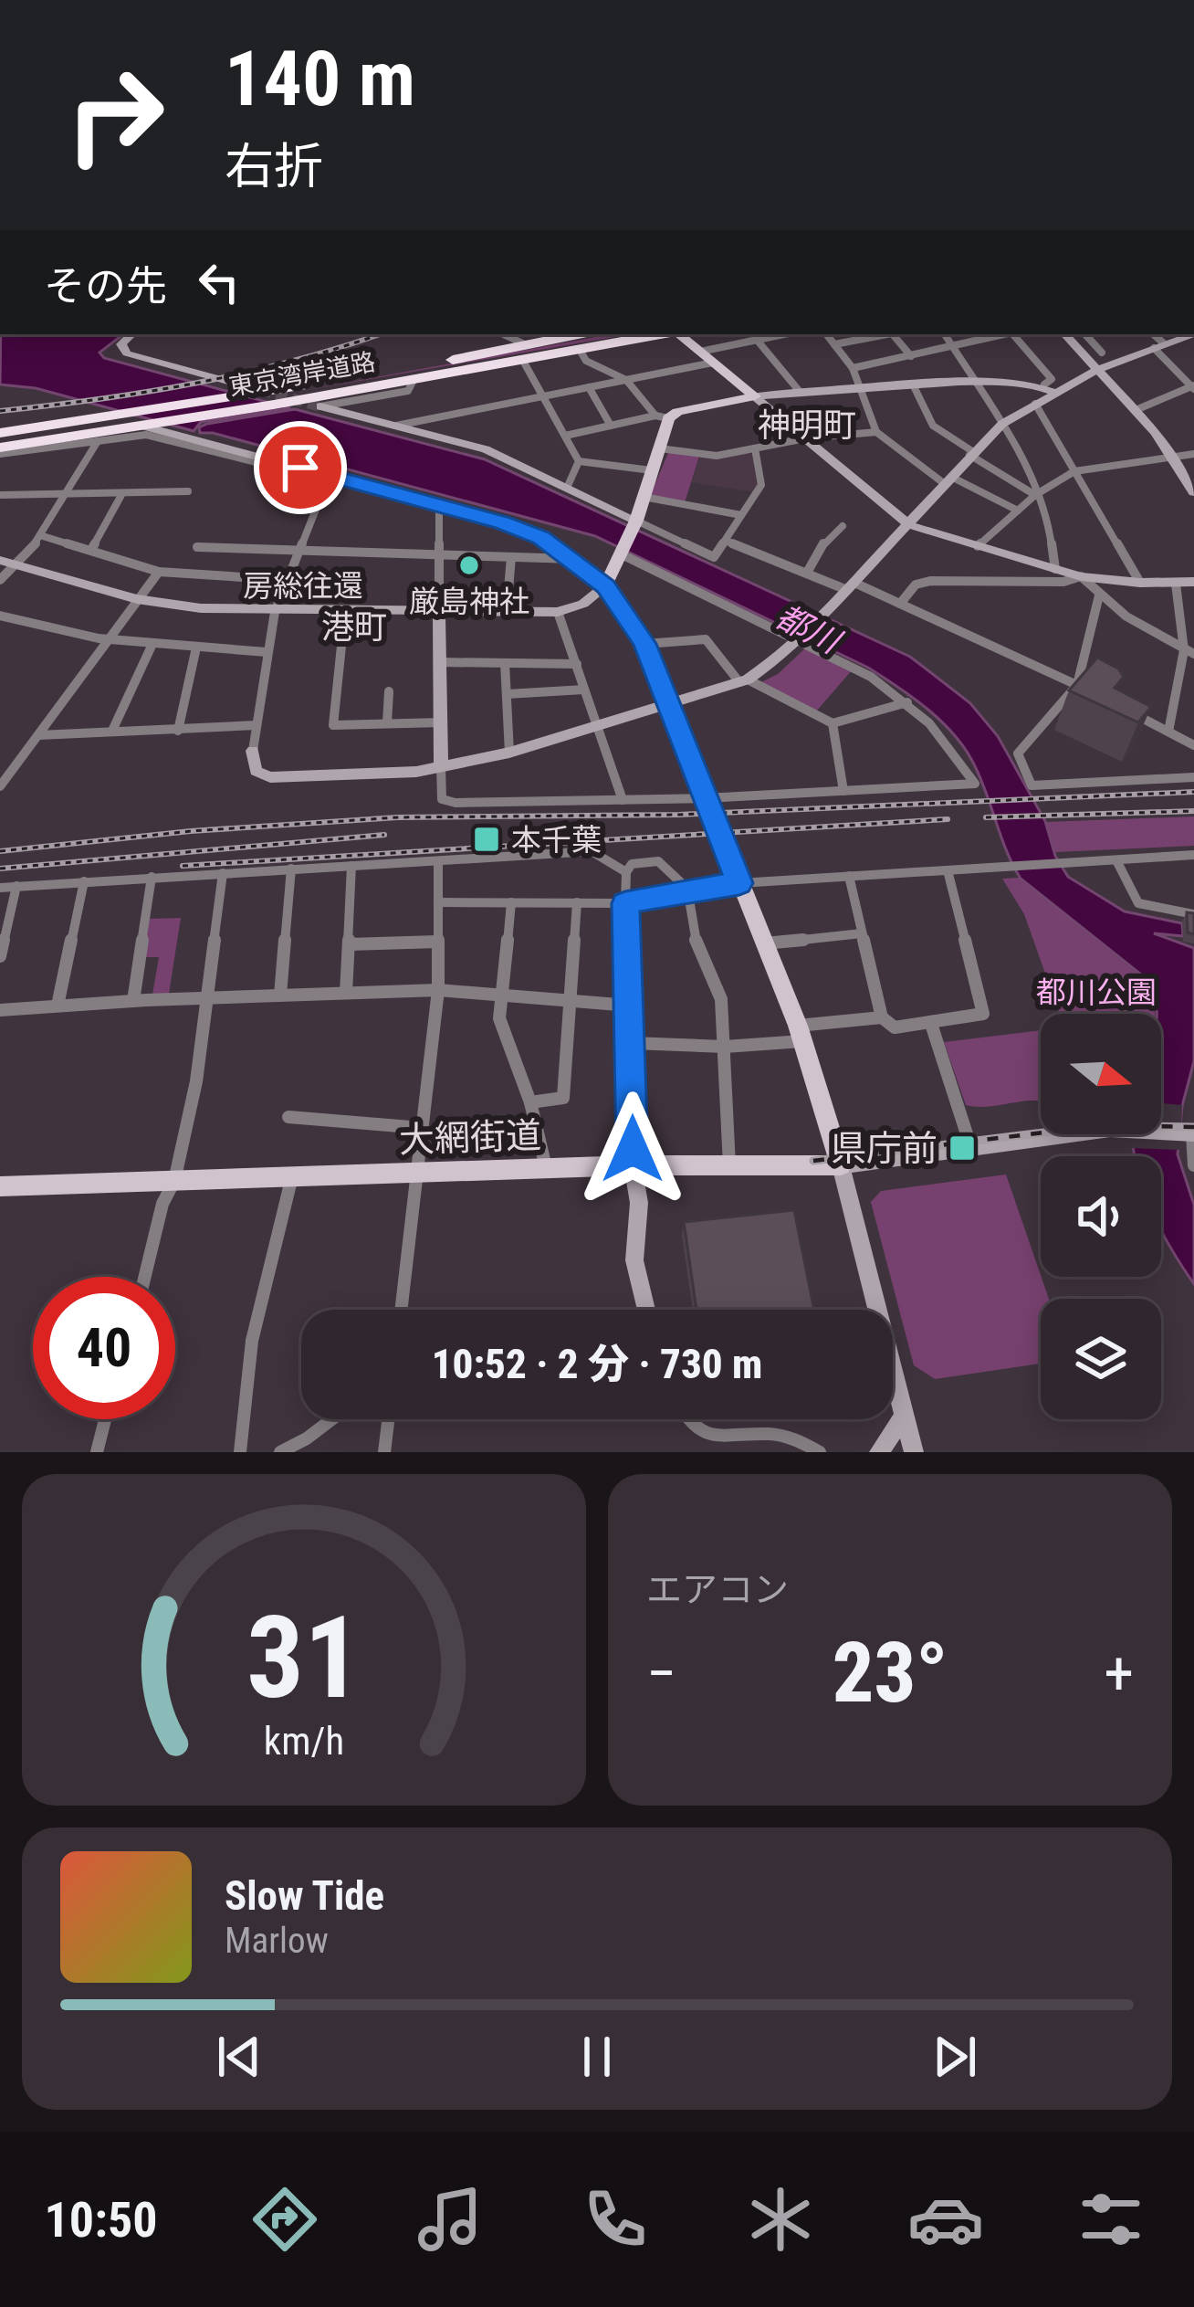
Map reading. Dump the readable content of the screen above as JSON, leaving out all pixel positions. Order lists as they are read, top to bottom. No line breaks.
{"streets":{"highway":["東京湾岸道路"],"main road":["大網街道"],"street":["房総往還"]},"districts":["神明町","港町"],"water":["都川"],"parks":["都川公園"],"places":{"other":["厳島神社"],"transit":["本千葉","県庁前"]},"north":"right","page":{"turn":["140 m","右折"],"then":"その先","limit":"40","trip":"10:52 · 2 分 · 730 m","tile":"エアコン","heat":["−","23°","+"],"song":["Slow Tide","Marlow"],"tabs":"10:50","gauge":["31","km/h"]}}
